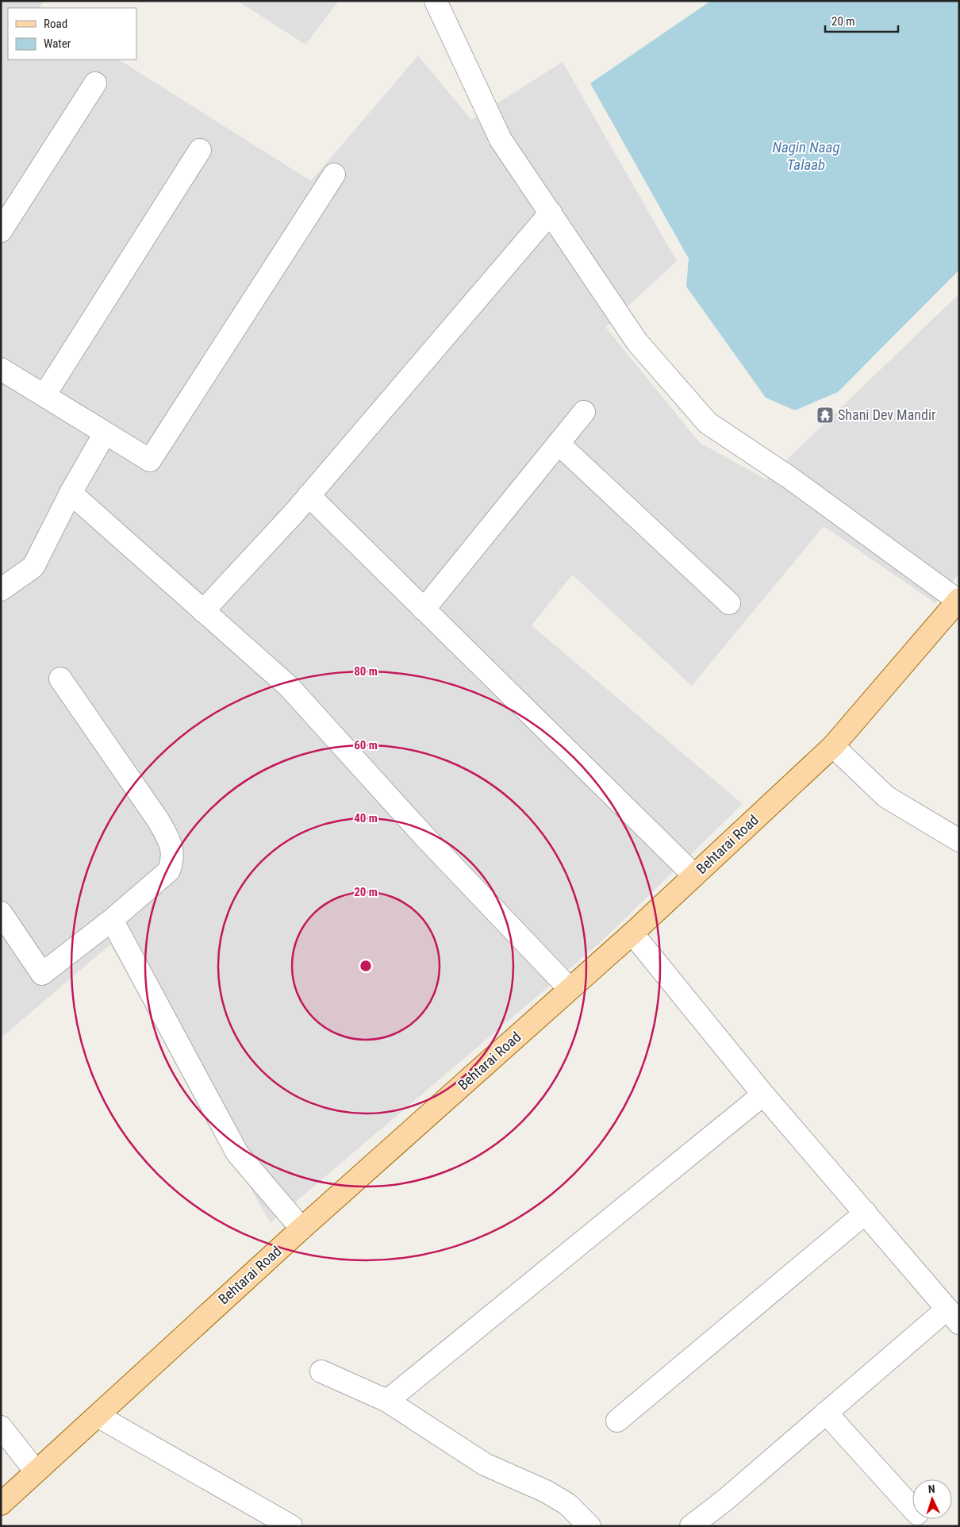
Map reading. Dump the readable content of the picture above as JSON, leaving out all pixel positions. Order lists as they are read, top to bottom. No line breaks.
{"streets":{"main road":["Behtarai Road"]},"water":["Nagin Naag Talaab"],"places":{"temple":["Shani Dev Mandir"]},"legend":["Road","Water"],"scale_bar":"20 m","north":"top","rings":["80 m","60 m","40 m","20 m"]}
